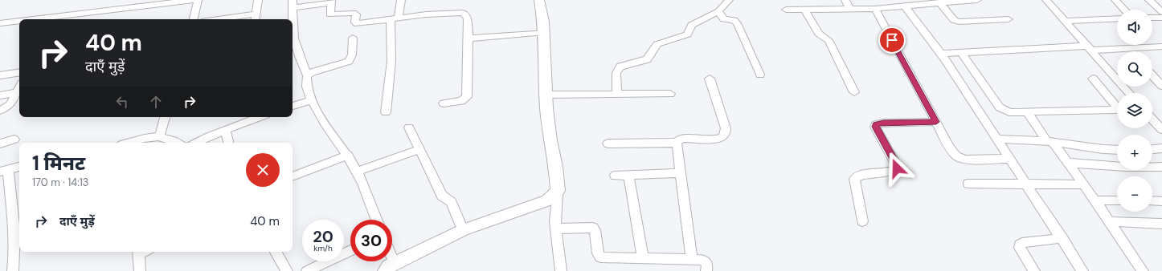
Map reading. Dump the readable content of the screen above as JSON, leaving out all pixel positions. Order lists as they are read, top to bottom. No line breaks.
{"page":{"map_buttons":["+","−"],"turn":["40 m","दाएँ मुड़ें"],"heading":["1 मिनट","170 m · 14:13"],"list":[{"name":"दाएँ मुड़ें","value":"40 m"}],"speed":"20 km/h","limit":"30"}}
